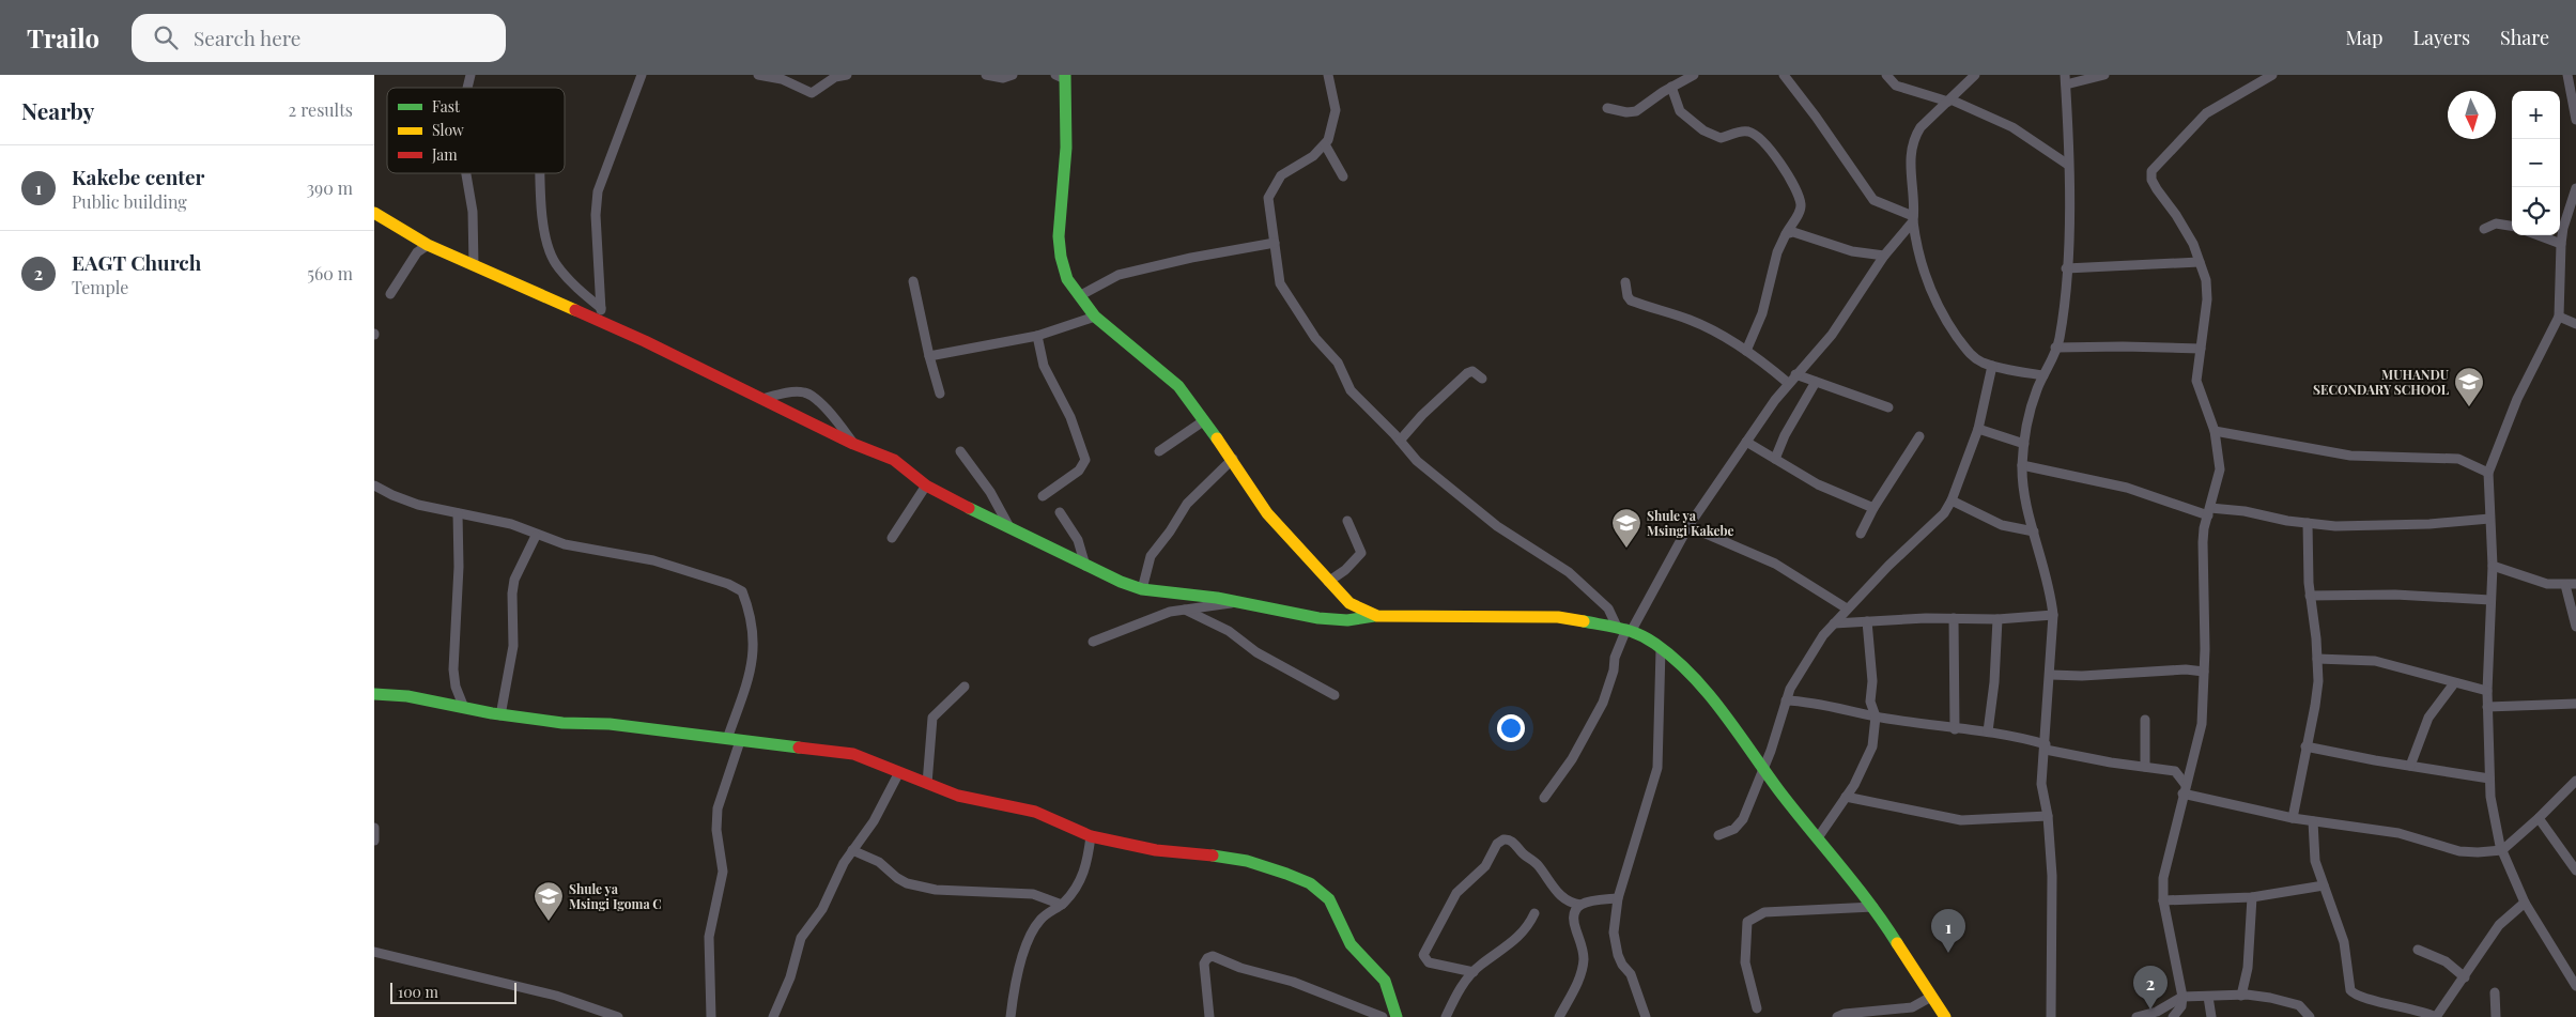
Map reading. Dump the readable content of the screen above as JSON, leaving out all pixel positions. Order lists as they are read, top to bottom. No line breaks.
{"places":{"school or university":["MUHANDU SECONDARY SCHOOL","Shule ya Msingi Kakebe","Shule ya Msingi Igoma C"]},"legend":["Fast","Slow","Jam"],"scale_bar":"100 m","north":"bottom","page":{"header":"Trailo","search":"Search here","nav":["Map","Layers","Share"],"heading":["Nearby","2 results"],"map_buttons":["+","−"],"list":[{"mark":"1","name":"Kakebe center","note":"Public building","value":"390 m"},{"mark":"2","name":"EAGT Church","note":"Temple","value":"560 m"}],"pins":["1","2"],"scale":"100 m"}}
